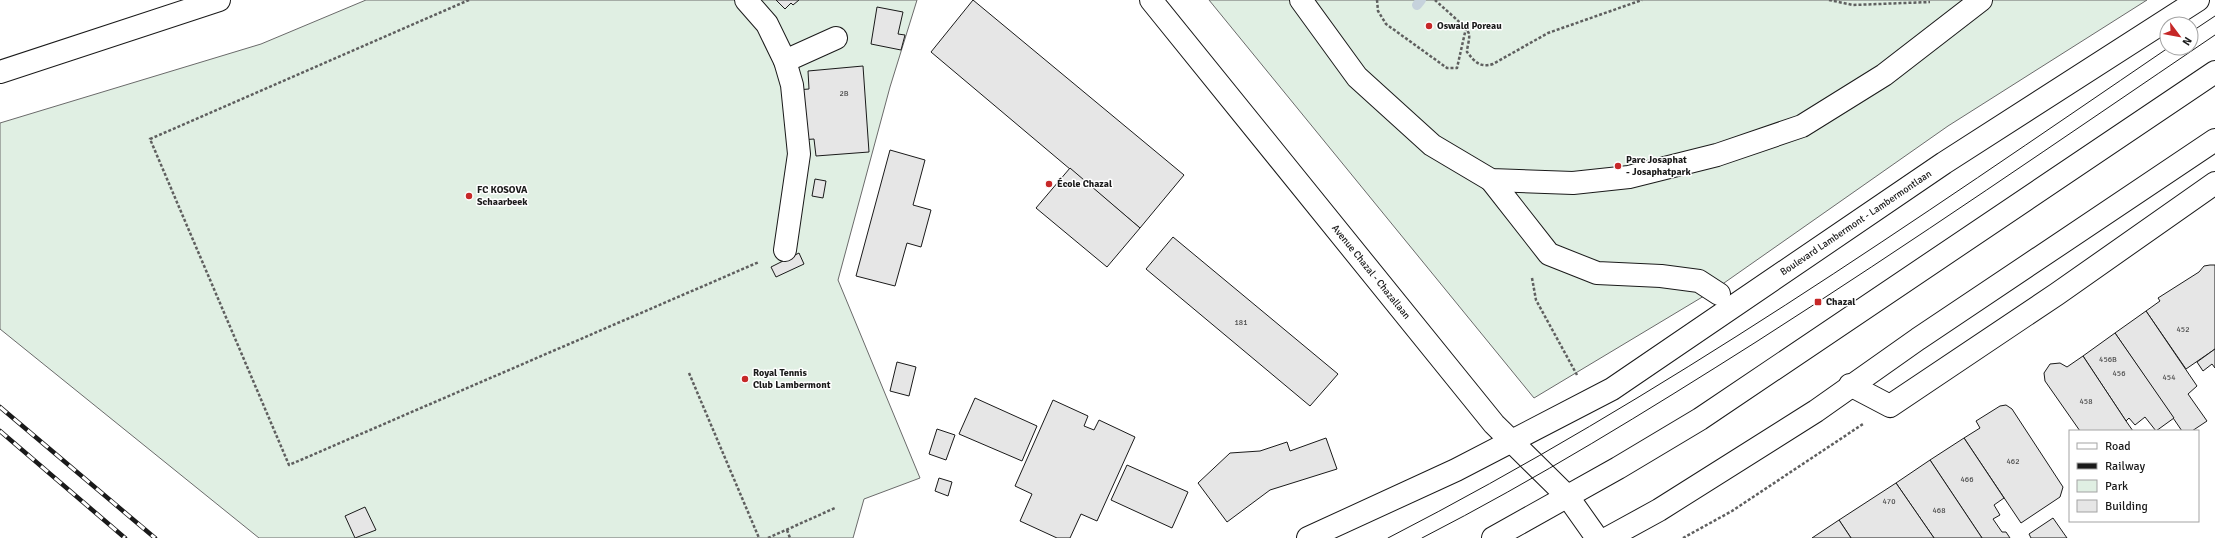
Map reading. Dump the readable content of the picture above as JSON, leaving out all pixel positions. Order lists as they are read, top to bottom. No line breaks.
{"streets":{"street":["Boulevard Lambermont - Lambermontlaan","Avenue Chazal - Chazallaan"]},"crossings":[["Boulevard Lambermont - Lambermontlaan","Avenue Chazal - Chazallaan"]],"places":{"other":["Oswald Poreau","Parc Josaphat - Josaphatpark","École Chazal","FC KOSOVA Schaarbeek","Royal Tennis Club Lambermont"],"transit":["Chazal"]},"house_numbers":["2B","181","452","456B","456","454","458","462","466","470","468"],"legend":["Road","Railway","Park","Building"],"north":"bottom right"}
